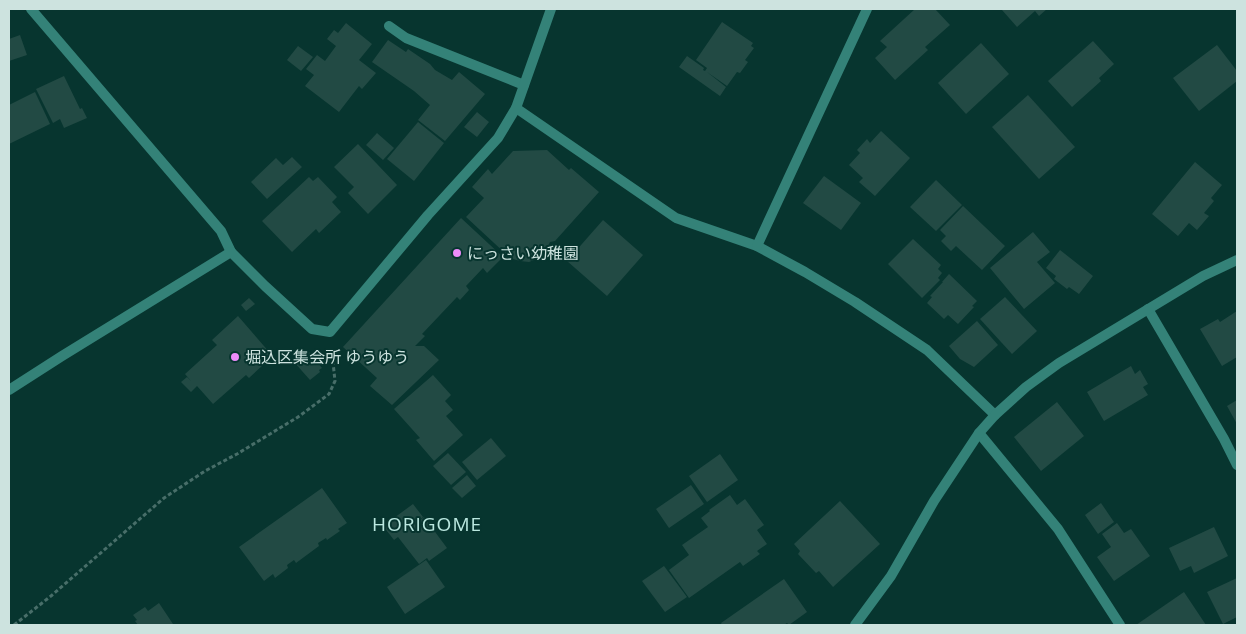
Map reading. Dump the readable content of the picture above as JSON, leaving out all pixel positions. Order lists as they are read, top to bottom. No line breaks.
{"districts":["HORIGOME"],"places":["にっさい幼稚園","堀込区集会所 ゆうゆう"]}
